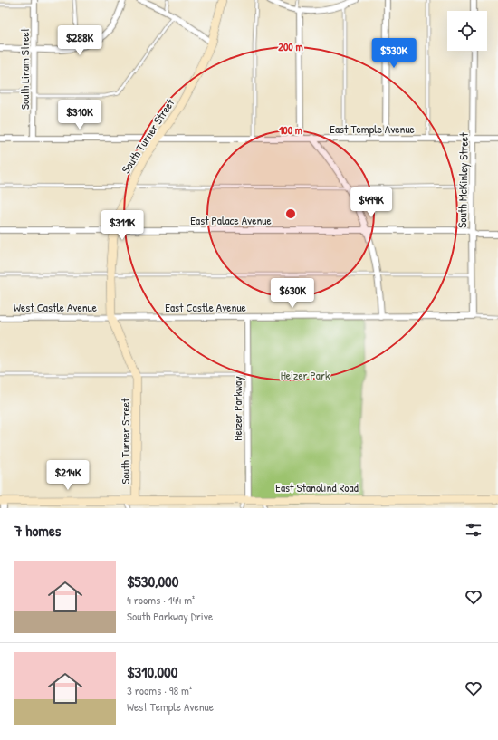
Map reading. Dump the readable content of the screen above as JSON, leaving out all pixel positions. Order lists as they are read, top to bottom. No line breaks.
{"streets":{"main road":["South Turner Street","East Stanolind Road"],"street":["South Linam Street","East Temple Avenue","South McKinley Street","East Palace Avenue","West Castle Avenue","East Castle Avenue","Heizer Parkway"]},"crossings":[["South Linam Street","East Temple Avenue"],["East Temple Avenue","South Turner Street"],["East Temple Avenue","South McKinley Street"],["South Turner Street","East Palace Avenue"],["South Turner Street","West Castle Avenue"],["South Turner Street","East Castle Avenue"],["South Turner Street","East Stanolind Road"],["South McKinley Street","East Palace Avenue"],["South McKinley Street","East Castle Avenue"],["West Castle Avenue","East Castle Avenue"],["East Castle Avenue","Heizer Parkway"],["Heizer Parkway","East Stanolind Road"]],"parks":["Heizer Park"],"page":{"price":["$288K","$530K","$310K","$499K","$311K","$630K","$214K"],"heading":"7 homes","list":[{"name":"$530,000","note":"4 rooms · 144 m² · South Parkway Drive"},{"name":"$310,000","note":"3 rooms · 98 m² · West Temple Avenue"}]},"rings":["200 m","100 m"]}
